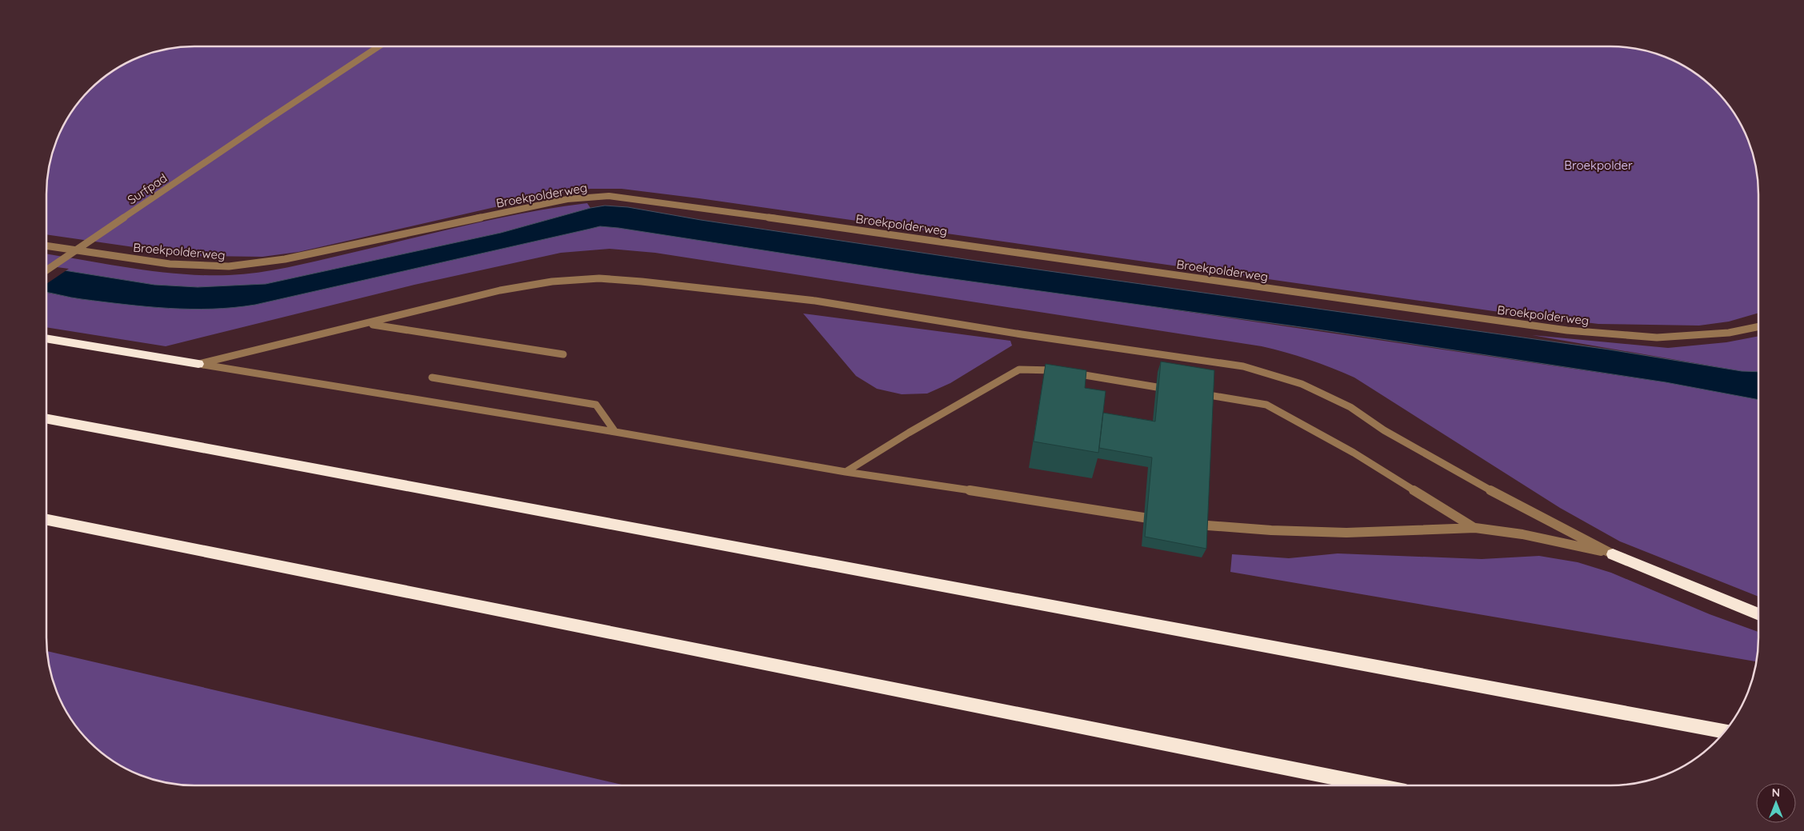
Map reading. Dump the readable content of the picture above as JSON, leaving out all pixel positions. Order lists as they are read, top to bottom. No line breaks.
{"streets":{"street":["Surfpad","Broekpolderweg"]},"parks":["Broekpolder"],"north":"top"}
